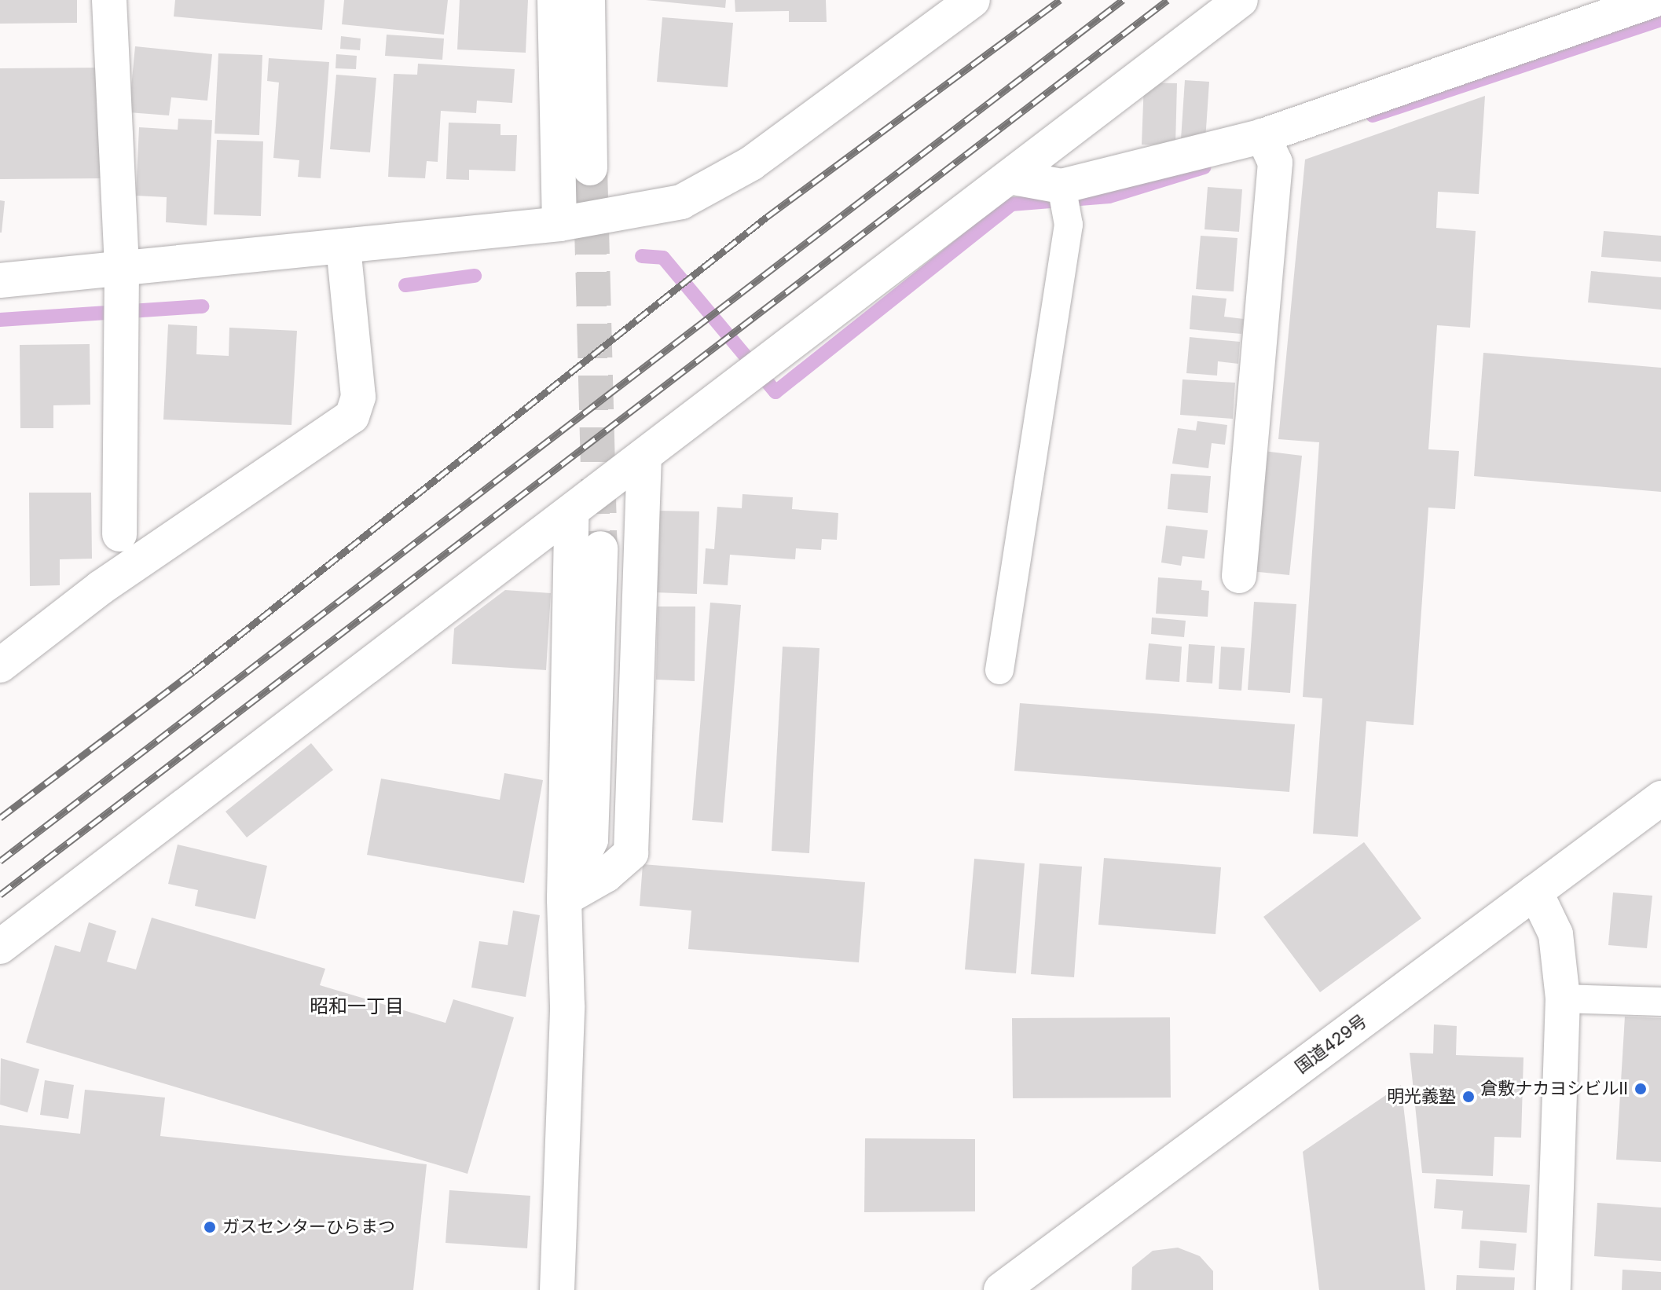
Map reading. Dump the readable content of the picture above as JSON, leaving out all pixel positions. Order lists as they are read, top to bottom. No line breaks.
{"streets":{"main road":["国道429号"]},"districts":["昭和一丁目"],"places":["倉敷ナカヨシビルⅡ","明光義塾","ガスセンターひらまつ"]}
